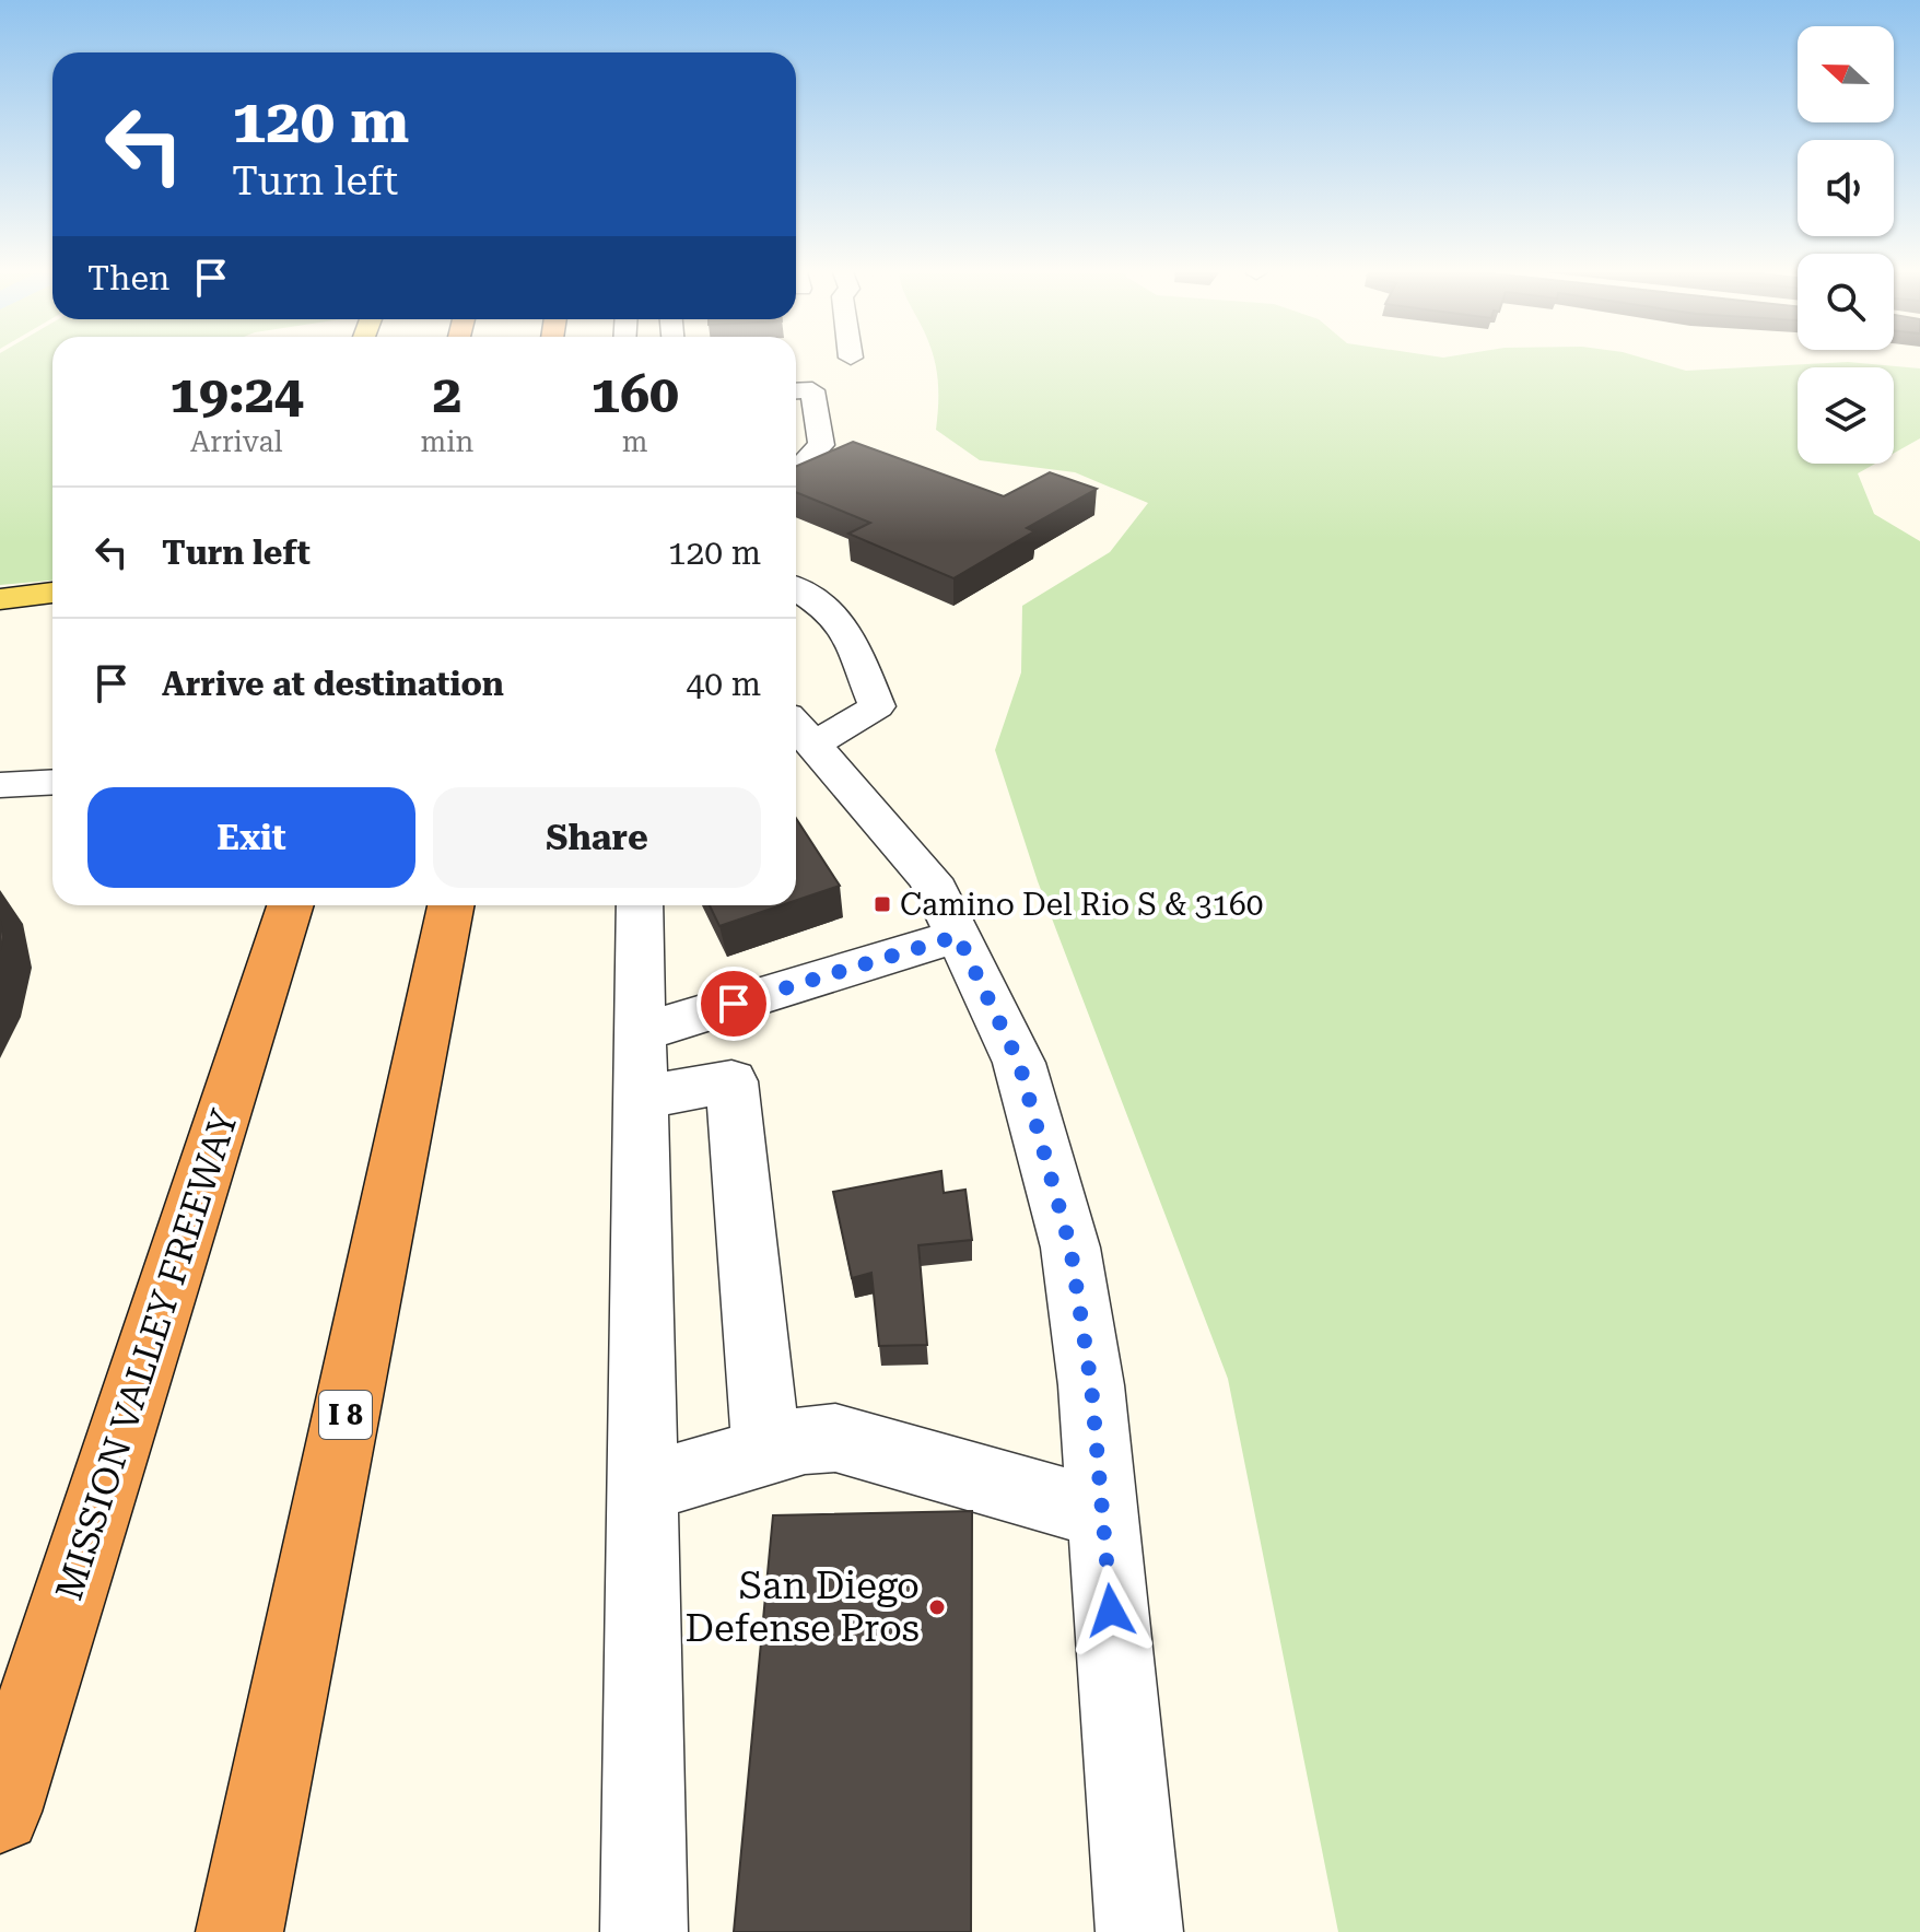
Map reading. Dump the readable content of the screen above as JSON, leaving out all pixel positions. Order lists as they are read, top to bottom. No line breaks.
{"streets":{"highway":["MISSION VALLEY FREEWAY","I 8"]},"places":{"transit":["Camino Del Rio S & 3160"],"other":["San Diego Defense Pros"]},"north":"left","page":{"turn":["120 m","Turn left"],"then":"Then","eta":["19:24","Arrival","2","min","160","m"],"list":[{"name":"Turn left","value":"120 m"},{"name":"Arrive at destination","value":"40 m"}],"buttons":["Exit","Share"]}}
